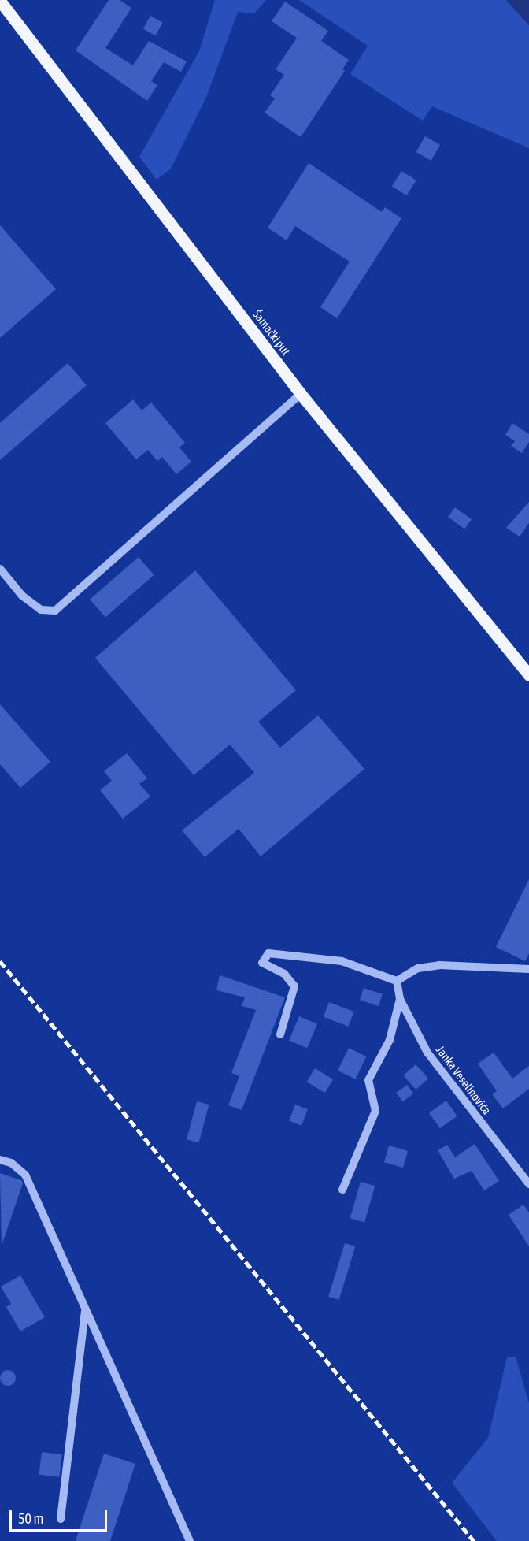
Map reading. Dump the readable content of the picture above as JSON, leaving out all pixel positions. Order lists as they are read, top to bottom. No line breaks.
{"streets":{"main road":["Šamački put"],"street":["Janka Veselinovića"]},"scale_bar":"50 m"}
